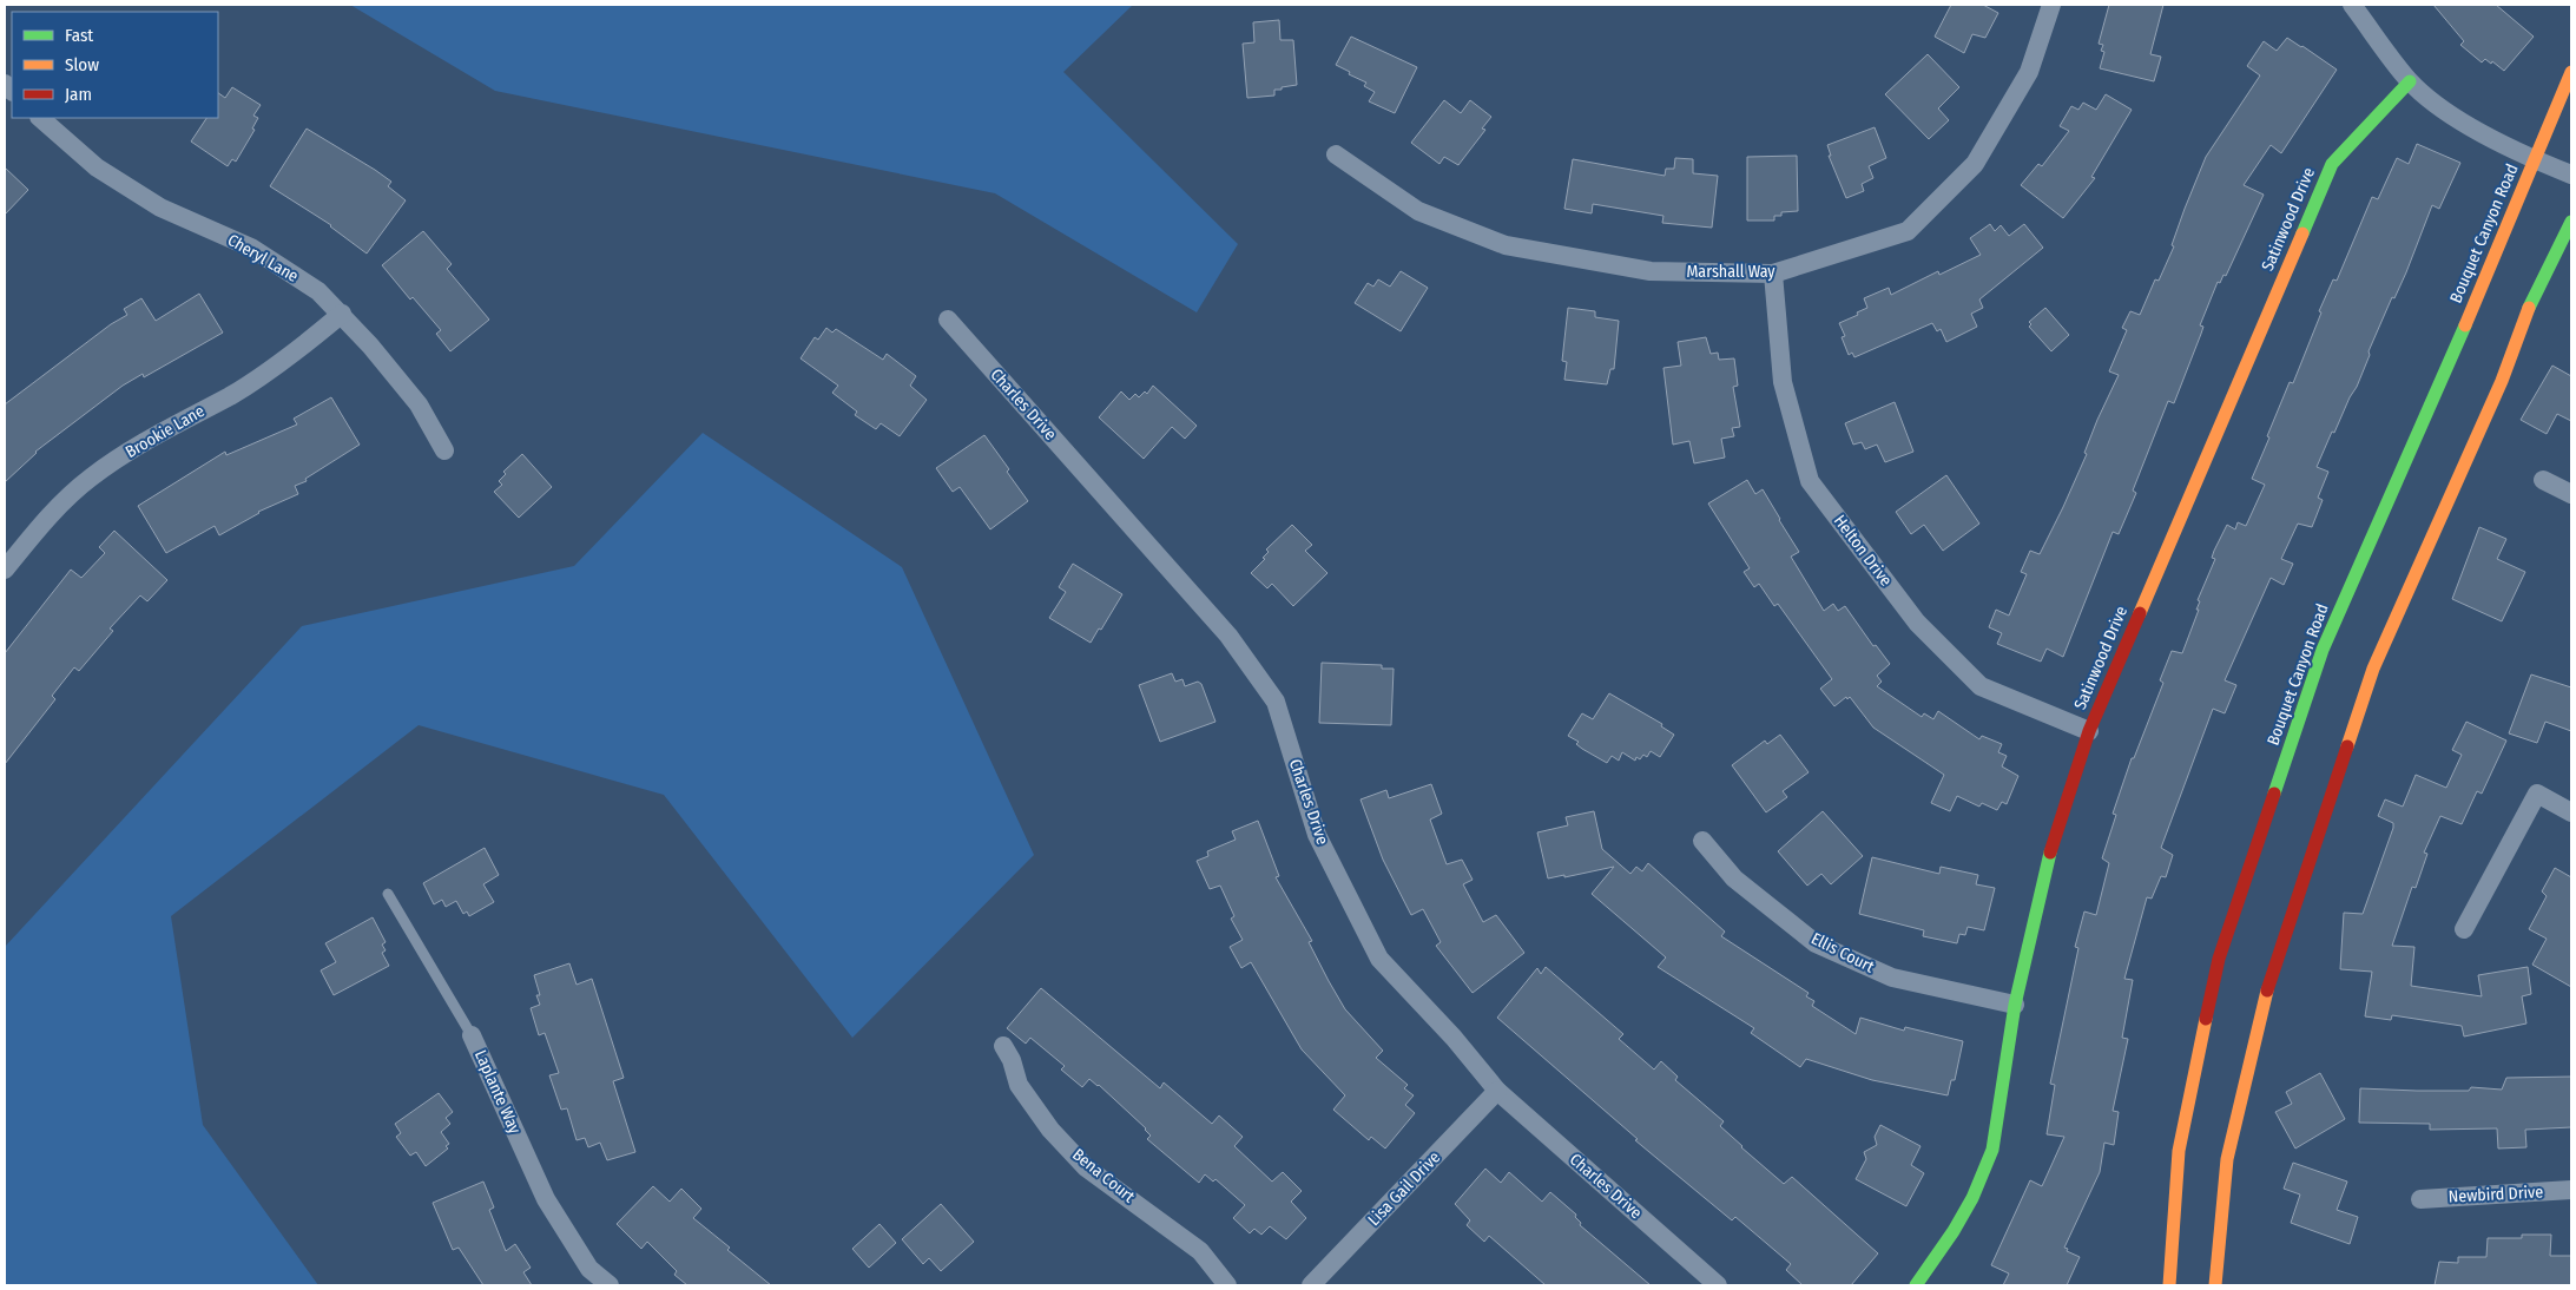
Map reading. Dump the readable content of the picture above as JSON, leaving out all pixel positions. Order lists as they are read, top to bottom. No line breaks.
{"streets":{"main road":["Satinwood Drive","Bouquet Canyon Road"],"street":["Cheryl Lane","Marshall Way","Charles Drive","Brookie Lane","Helton Drive","Ellis Court","Laplante Way","Bena Court","Lisa Gail Drive","Newbird Drive"]},"crossings":[["Satinwood Drive","Helton Drive"],["Satinwood Drive","Ellis Court"],["Cheryl Lane","Brookie Lane"],["Marshall Way","Helton Drive"],["Charles Drive","Lisa Gail Drive"]],"legend":["Fast","Slow","Jam"]}
